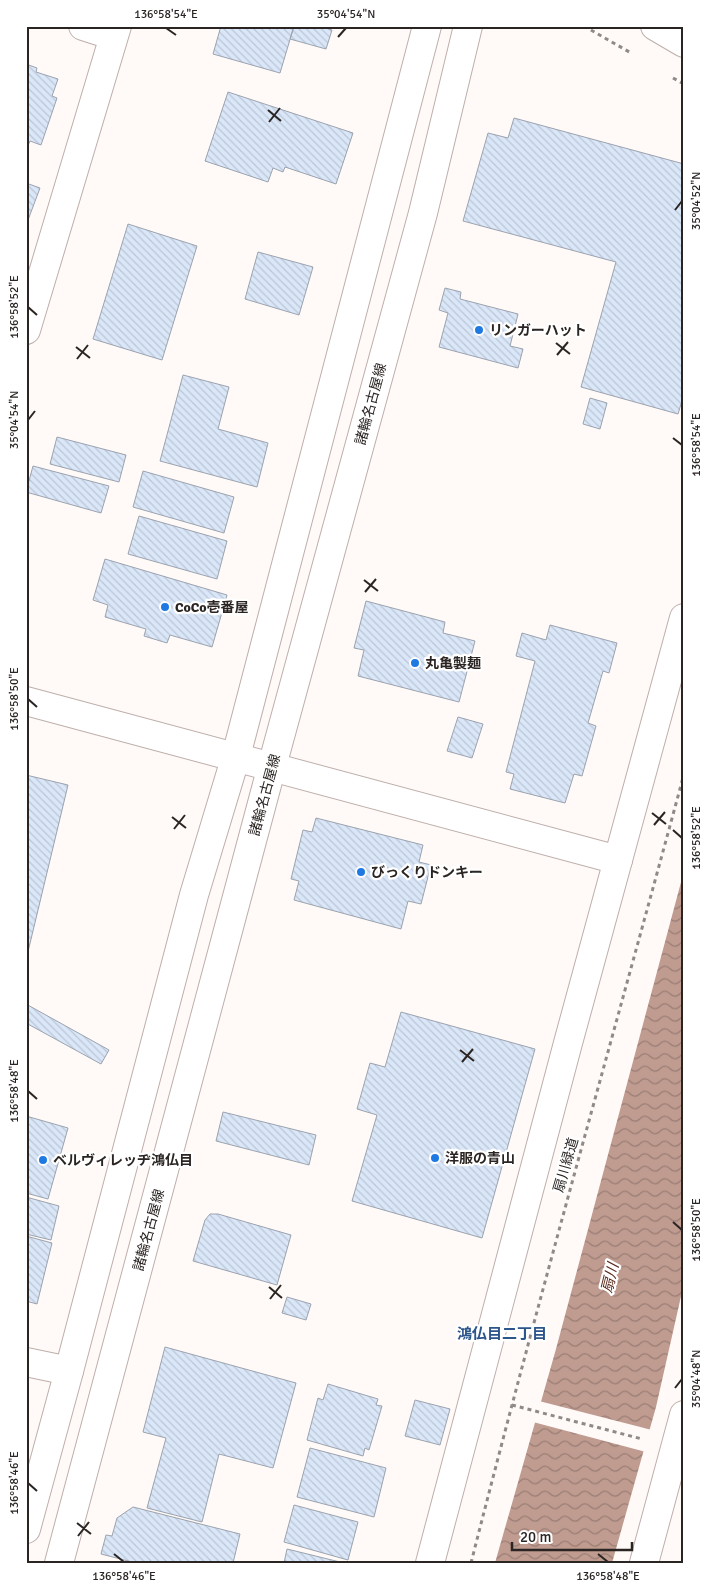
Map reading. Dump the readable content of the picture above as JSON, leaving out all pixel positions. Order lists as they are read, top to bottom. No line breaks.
{"streets":{"main road":["諸輪名古屋線"],"path":["扇川緑道"]},"districts":["鴻仏目二丁目"],"water":["扇川"],"places":["リンガーハット","CoCo壱番屋","丸亀製麺","びっくりドンキー","洋服の青山","ベルヴィレッヂ鴻仏目"],"scale_bar":"20 m","coordinates":["136°58'54\"E","35°04'54\"N","35°04'52\"N","136°58'52\"E","136°58'50\"E","136°58'48\"E","35°04'48\"N","136°58'46\"E"]}
